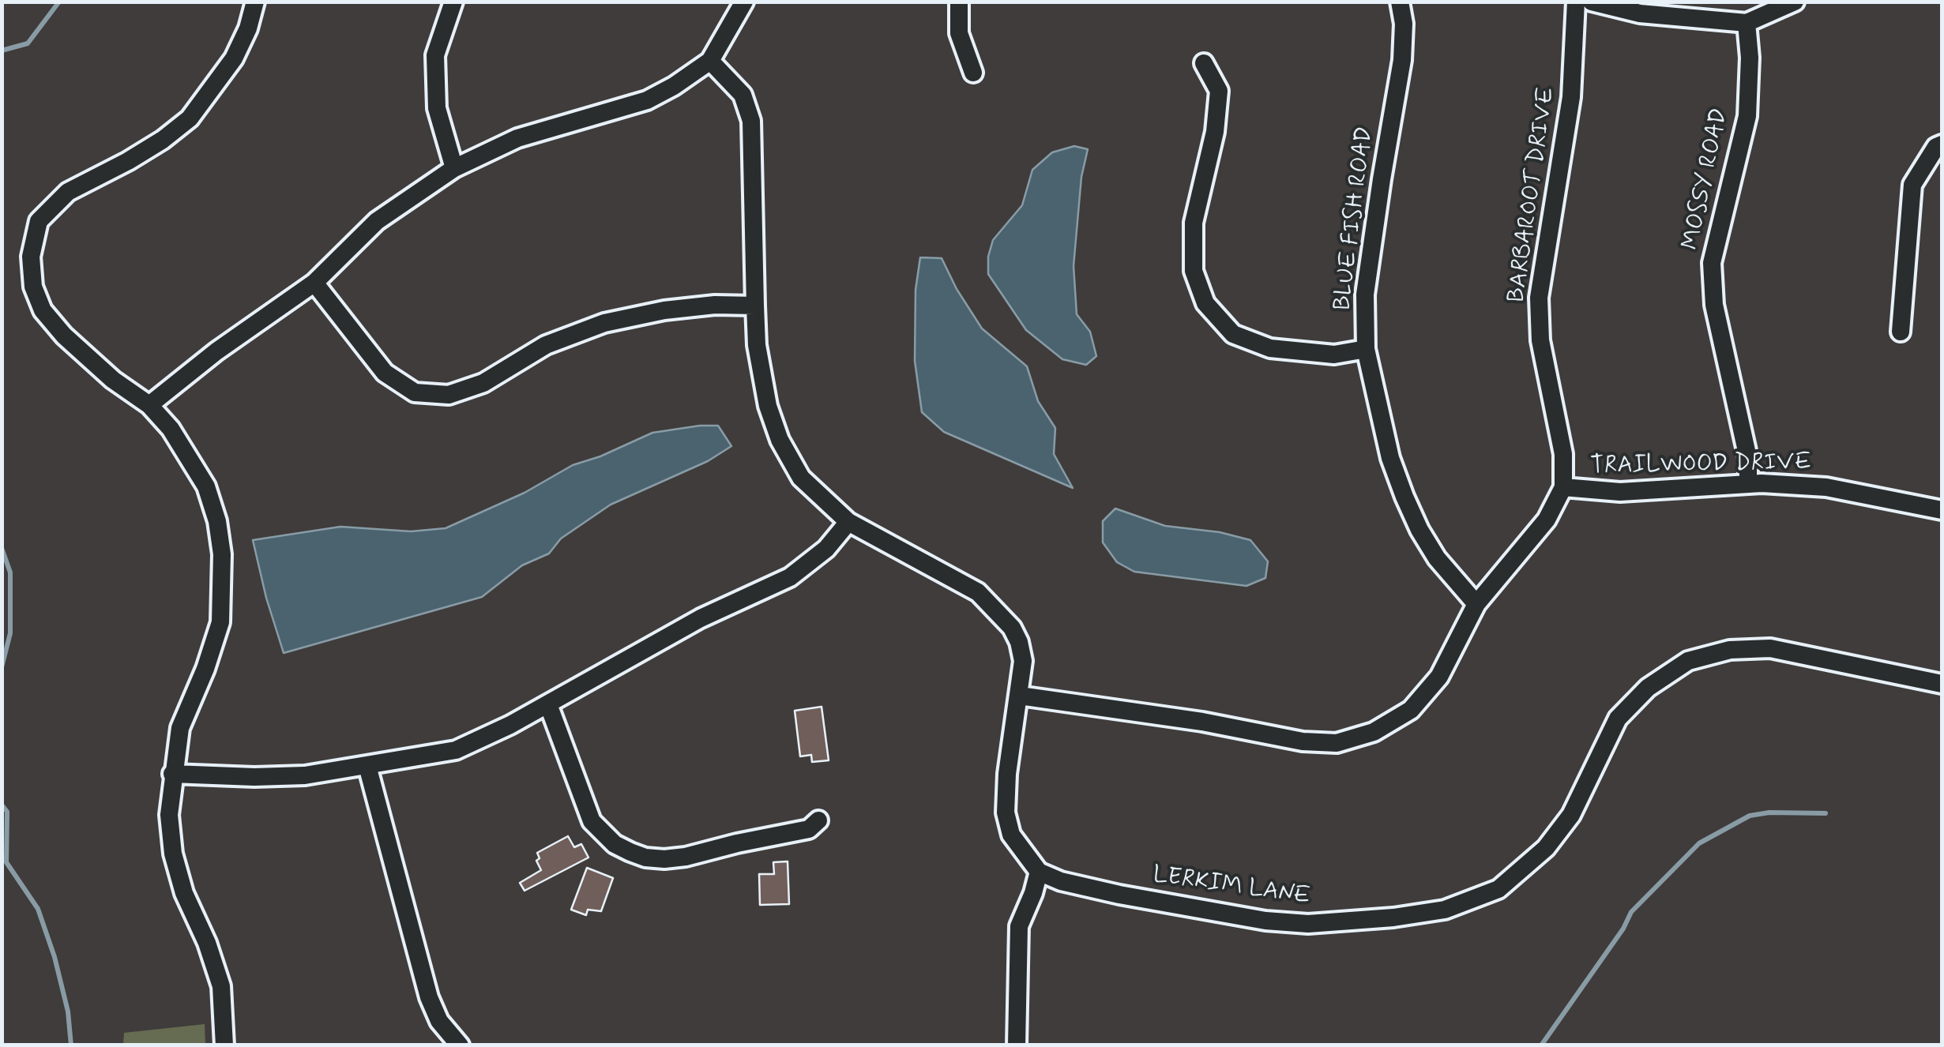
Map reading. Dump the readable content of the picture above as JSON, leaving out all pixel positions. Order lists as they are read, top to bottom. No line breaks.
{"streets":{"street":["MOSSY ROAD","BARBAROOT DRIVE","BLUE FISH ROAD","TRAILWOOD DRIVE","LERKIM LANE"]},"crossings":[["MOSSY ROAD","TRAILWOOD DRIVE"],["BARBAROOT DRIVE","TRAILWOOD DRIVE"],["BLUE FISH ROAD","TRAILWOOD DRIVE"]]}
